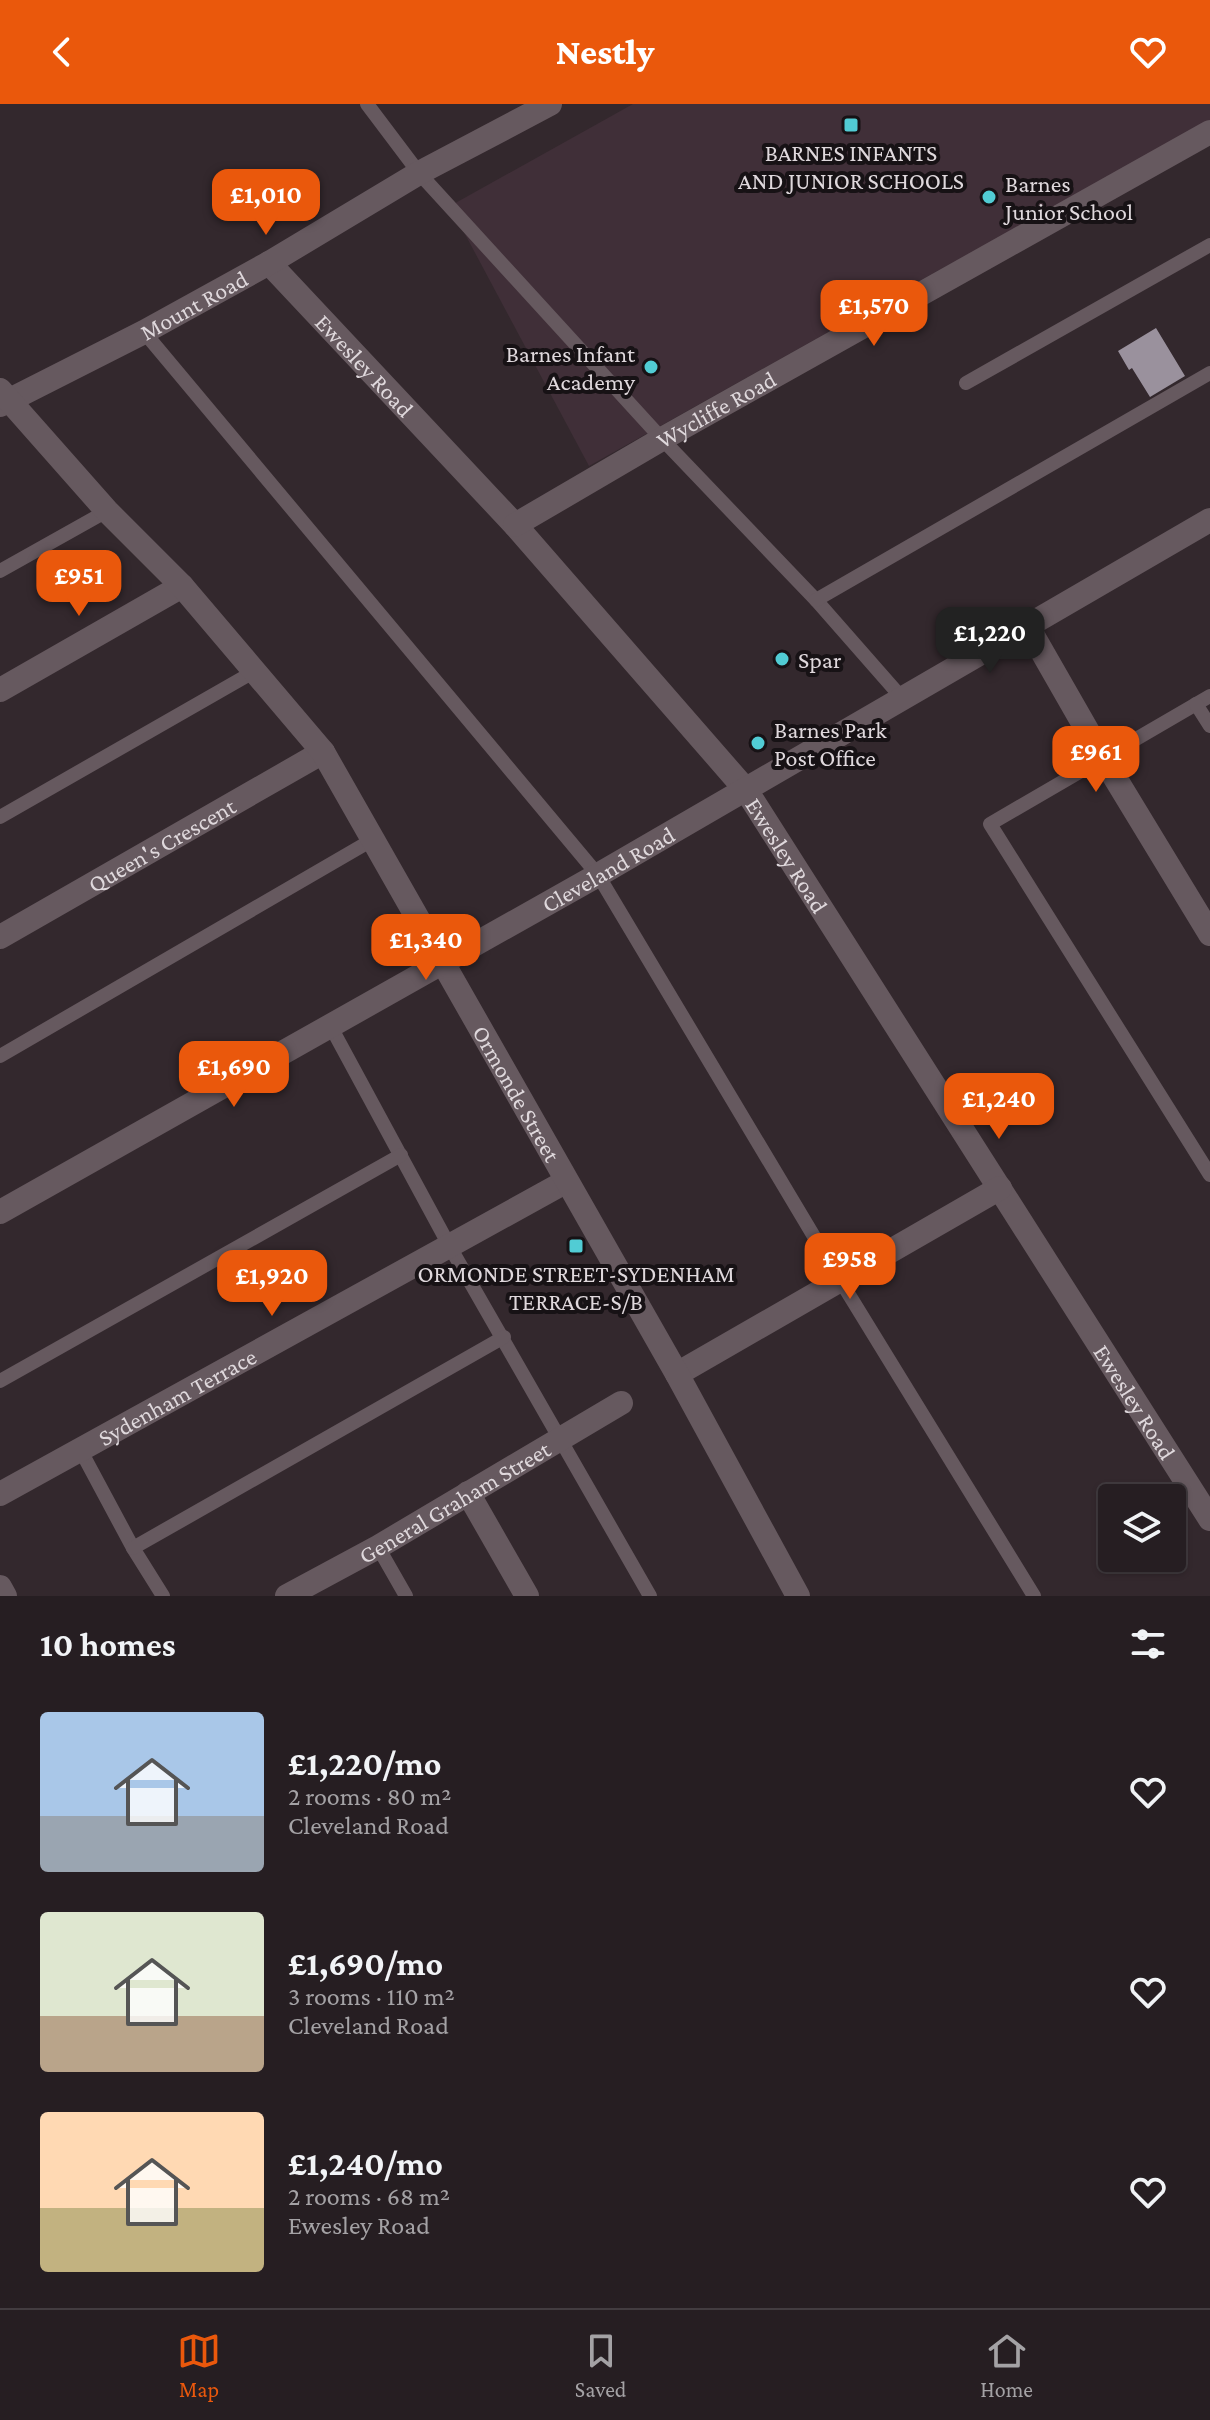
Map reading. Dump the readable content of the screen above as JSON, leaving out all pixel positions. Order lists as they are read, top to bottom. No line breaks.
{"streets":{"street":["Mount Road","Ewesley Road","Wycliffe Road","Queen's Crescent","Cleveland Road","Ormonde Street","Sydenham Terrace","General Graham Street"]},"crossings":[["Mount Road","Ewesley Road"],["Mount Road","Ormonde Street"],["Ewesley Road","Wycliffe Road"],["Ewesley Road","Cleveland Road"],["Queen's Crescent","Ormonde Street"],["Cleveland Road","Ormonde Street"],["Ormonde Street","Sydenham Terrace"]],"places":{"transit":["BARNES INFANTS AND JUNIOR SCHOOLS","ORMONDE STREET-SYDENHAM TERRACE-S/B"],"other":["Barnes Junior School","Barnes Infant Academy","Spar","Barnes Park Post Office"]},"page":{"header":"Nestly","price":["£1,010","£1,570","£951","£1,220","£961","£1,340","£1,690","£1,240","£958","£1,920"],"heading":"10 homes","list":[{"name":"£1,220/mo","note":"2 rooms · 80 m² · Cleveland Road"},{"name":"£1,690/mo","note":"3 rooms · 110 m² · Cleveland Road"},{"name":"£1,240/mo","note":"2 rooms · 68 m² · Ewesley Road"}],"tabs":["Map","Saved","Home"]}}
